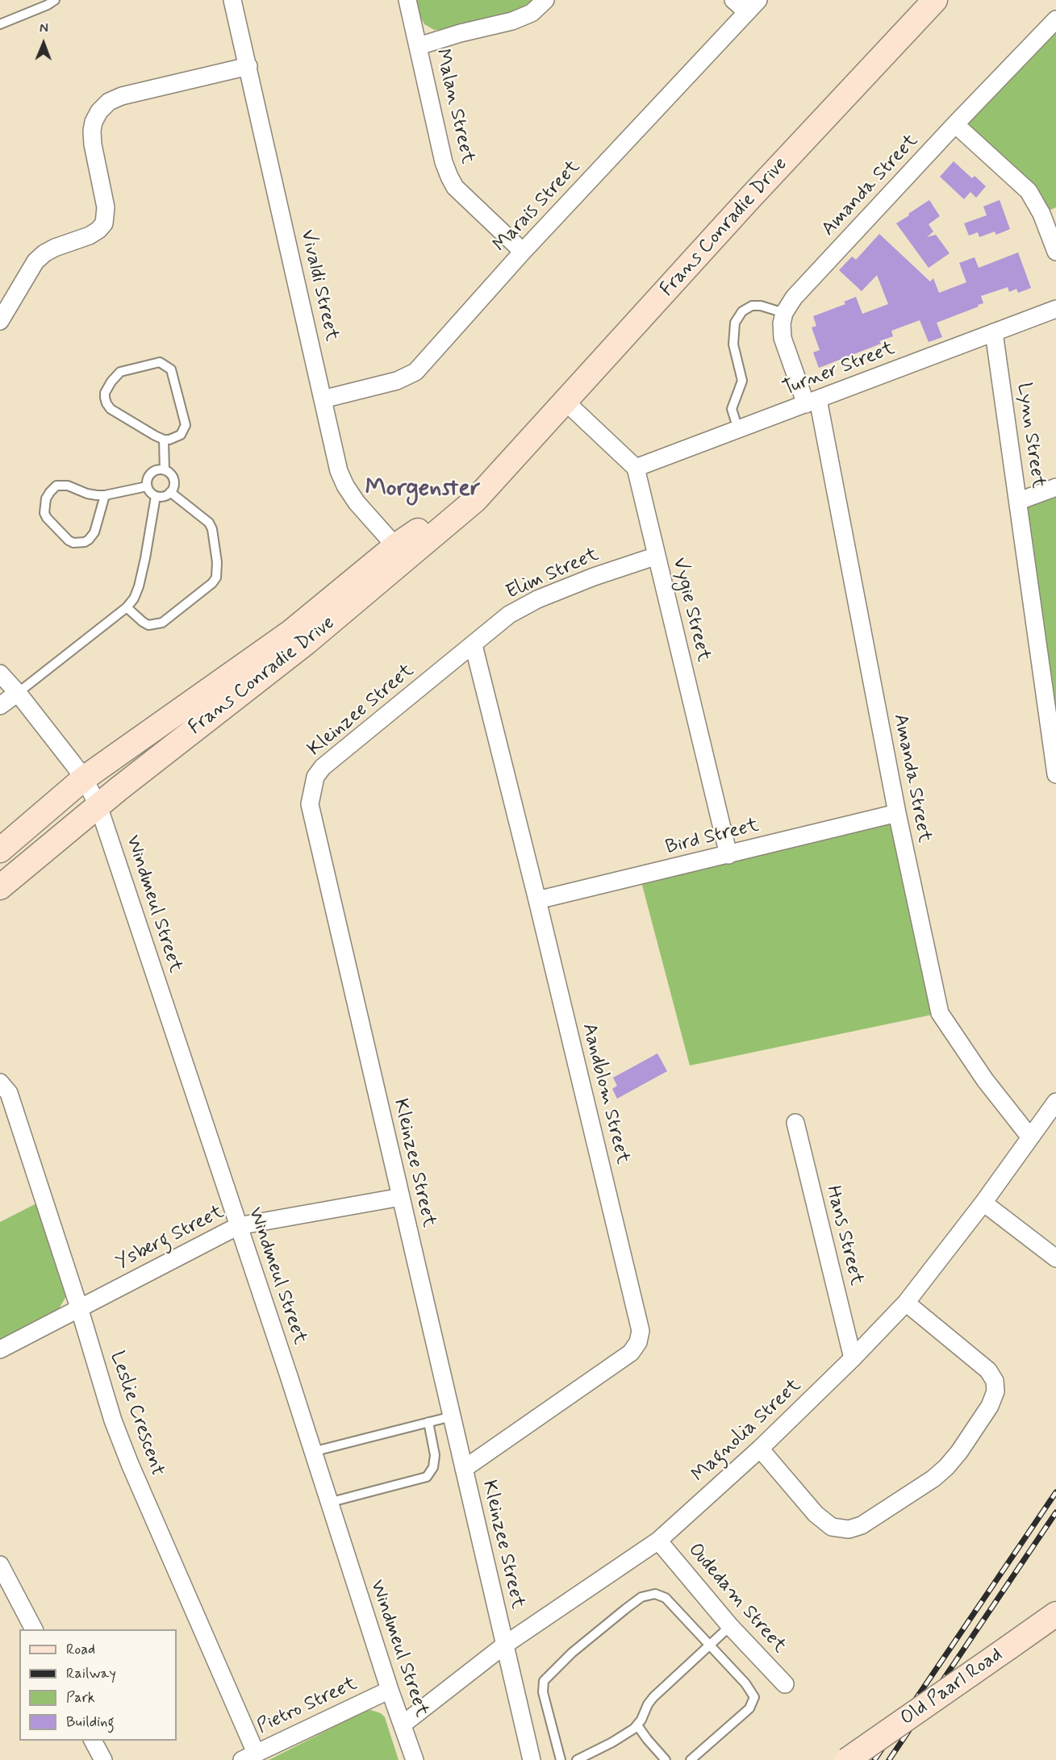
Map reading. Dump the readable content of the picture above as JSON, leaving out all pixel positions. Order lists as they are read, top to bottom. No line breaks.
{"streets":{"street":["Malan Street","Amanda Street","Marais Street","Frans Conradie Drive","Vivaldi Street","Turner Street","Lynn Street","Elim Street","Vygie Street","Kleinzee Street","Bird Street","Windmeul Street","Aandblom Street","Hans Street","Ysberg Street","Leslie Crescent","Magnolia Street","Oudedam Street","Old Paarl Road","Pietro Street"]},"crossings":[["Malan Street","Marais Street"],["Amanda Street","Turner Street"],["Amanda Street","Bird Street"],["Amanda Street","Magnolia Street"],["Marais Street","Vivaldi Street"],["Frans Conradie Drive","Vivaldi Street"],["Frans Conradie Drive","Windmeul Street"],["Turner Street","Lynn Street"],["Turner Street","Vygie Street"],["Elim Street","Vygie Street"],["Elim Street","Kleinzee Street"],["Elim Street","Aandblom Street"],["Vygie Street","Bird Street"],["Kleinzee Street","Aandblom Street"],["Kleinzee Street","Ysberg Street"],["Kleinzee Street","Magnolia Street"],["Bird Street","Aandblom Street"],["Windmeul Street","Ysberg Street"],["Windmeul Street","Magnolia Street"],["Windmeul Street","Pietro Street"],["Hans Street","Magnolia Street"],["Ysberg Street","Leslie Crescent"],["Leslie Crescent","Pietro Street"],["Magnolia Street","Oudedam Street"]],"districts":["Morgenster"],"legend":["Road","Railway","Park","Building"],"north":"top"}
